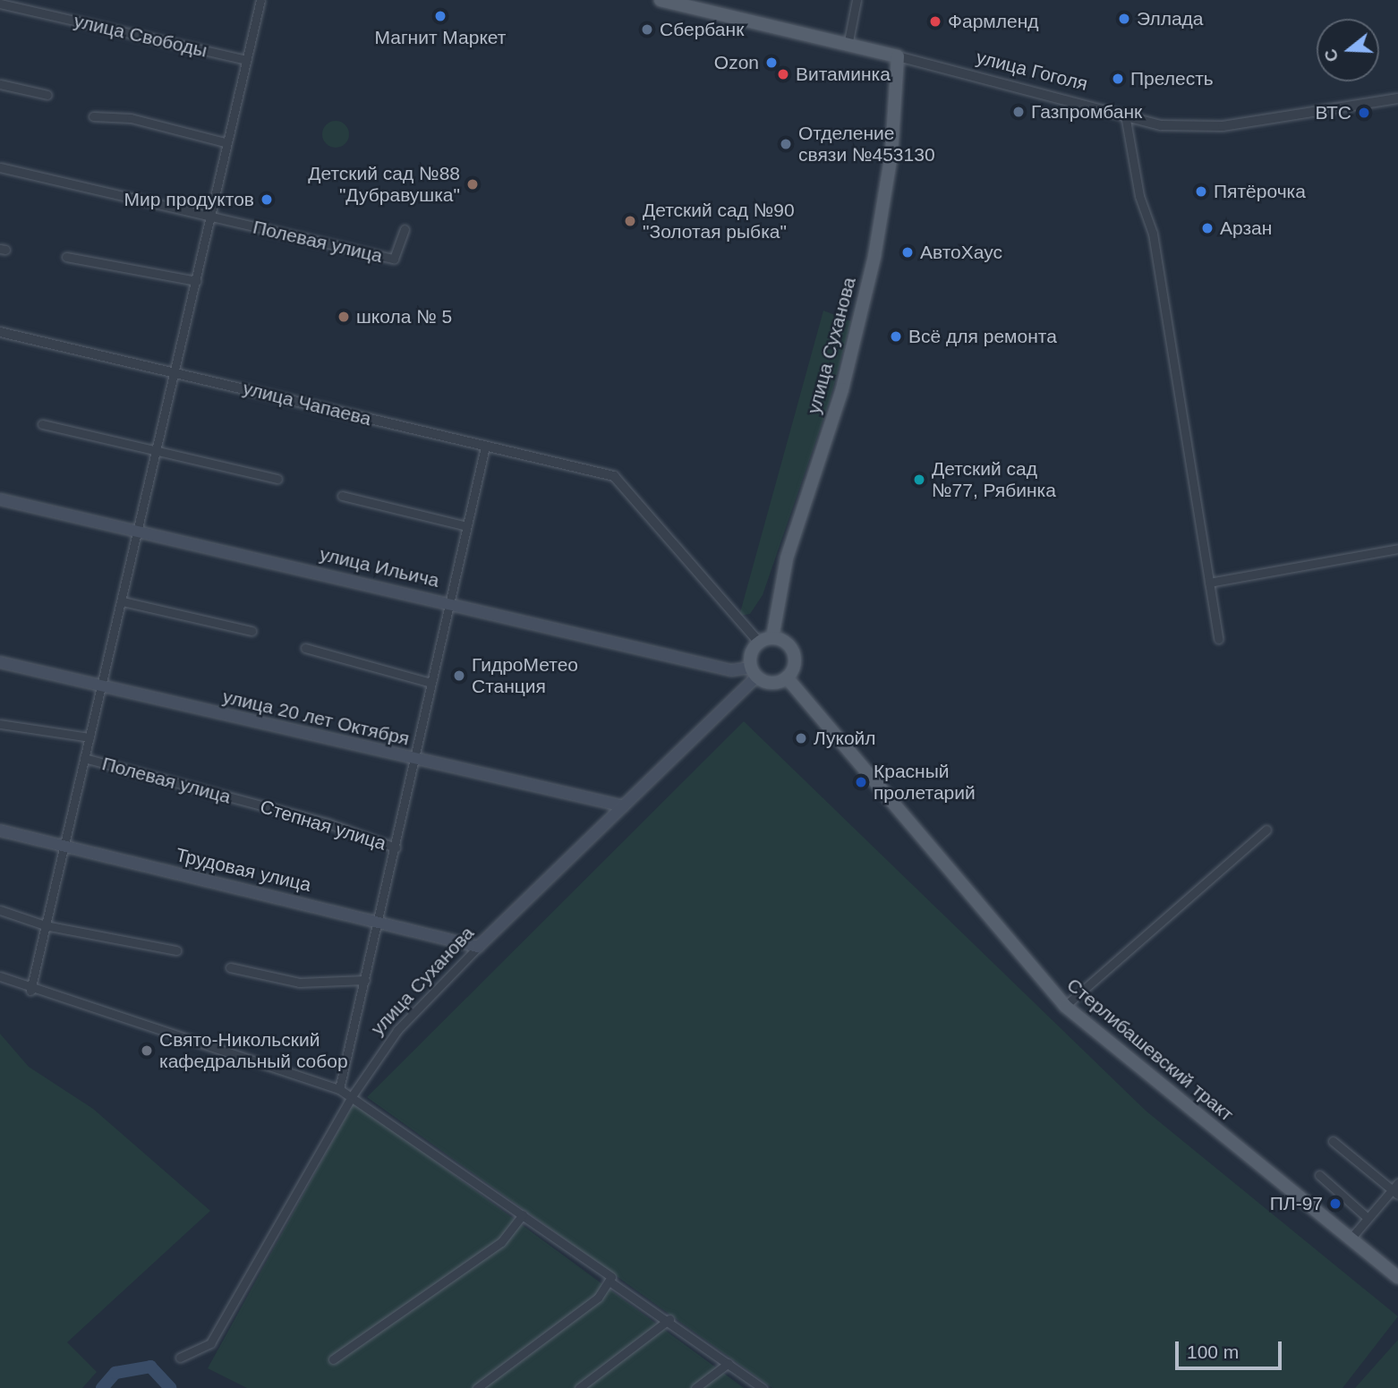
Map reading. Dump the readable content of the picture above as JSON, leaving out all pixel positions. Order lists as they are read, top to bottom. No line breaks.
{"streets":{"main road":["улица Гоголя","улица Суханова","улица Ильича","улица 20 лет Октября","Трудовая улица","Стерлибашевский тракт"],"street":["улица Свободы","Полевая улица","улица Чапаева","Степная улица"]},"crossings":[["улица Свободы","Полевая улица"],["улица Гоголя","улица Суханова"],["Полевая улица","улица Чапаева"],["Полевая улица","улица Ильича"],["Полевая улица","улица 20 лет Октября"],["Полевая улица","Степная улица"],["Полевая улица","Трудовая улица"],["улица Суханова","улица Чапаева"],["улица Суханова","улица Ильича"],["улица Суханова","улица 20 лет Октября"],["улица Суханова","Трудовая улица"],["улица Суханова","Стерлибашевский тракт"],["улица Чапаева","улица Ильича"],["улица Чапаева","Степная улица"],["улица Чапаева","Стерлибашевский тракт"],["улица Ильича","Степная улица"],["улица Ильича","Стерлибашевский тракт"],["улица 20 лет Октября","Степная улица"],["Степная улица","Трудовая улица"]],"places":["Магнит Маркет","Эллада","Фармленд","Сбербанк","Ozon","Витаминка","Прелесть","Газпромбанк","ВТС","Отделение связи №453130","Детский сад №88 \"Дубравушка\"","Пятёрочка","Мир продуктов","Детский сад №90 \"Золотая рыбка\"","Арзан","АвтоХаус","школа № 5","Всё для ремонта","Детский сад №77, Рябинка","ГидроМетео Станция","Лукойл","Красный пролетарий","Свято-Никольский кафедральный собор","ПЛ-97"],"scale_bar":"100 m","north":"left"}
